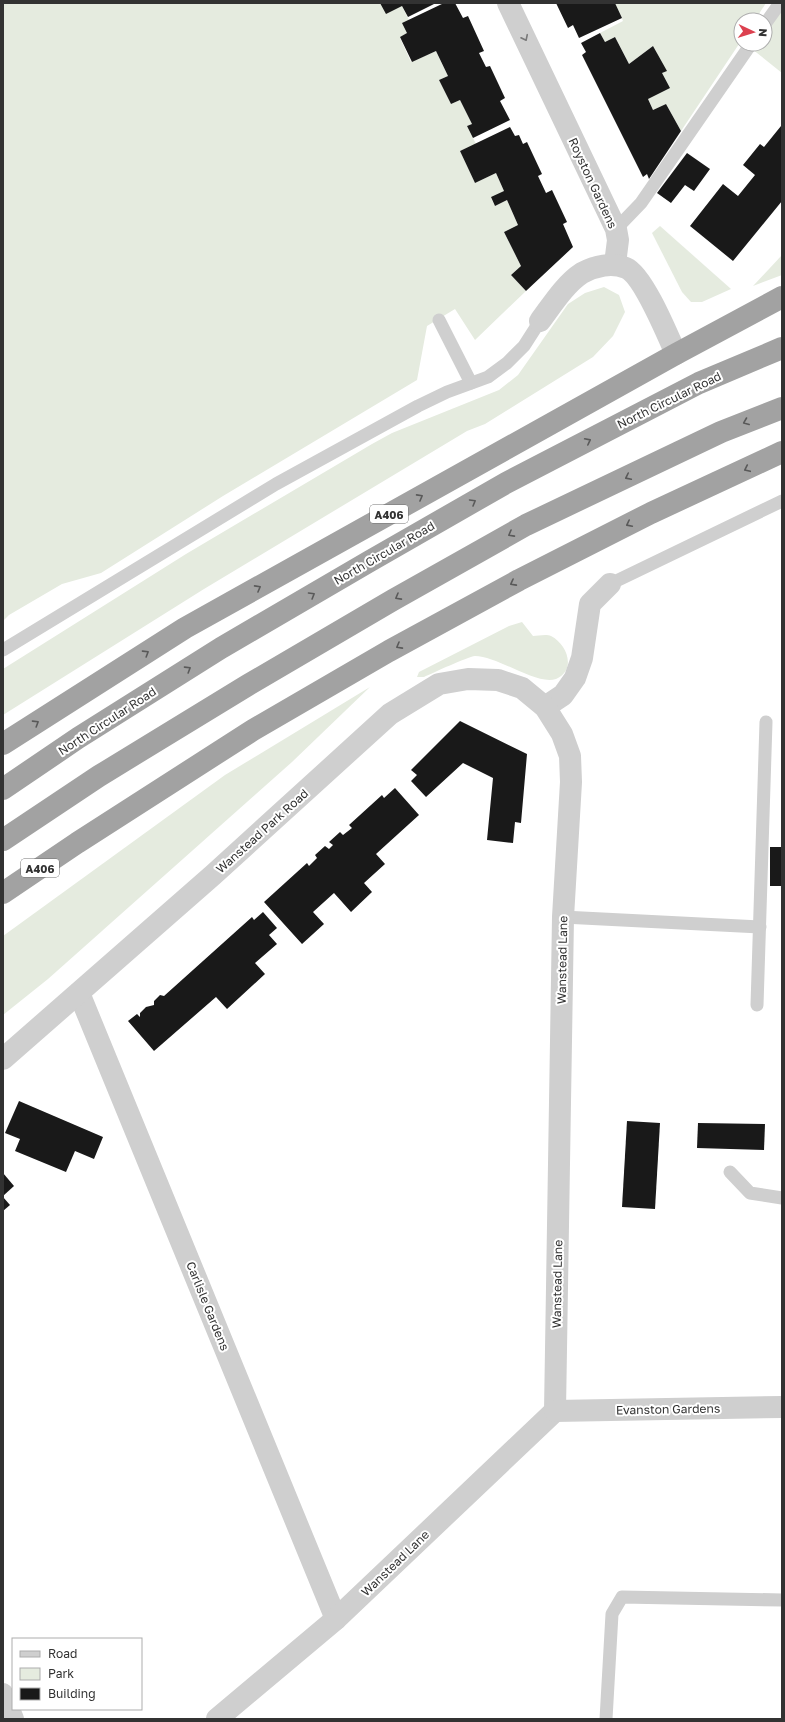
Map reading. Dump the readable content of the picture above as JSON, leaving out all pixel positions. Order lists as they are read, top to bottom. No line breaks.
{"streets":{"highway":["North Circular Road","A406"],"street":["Royston Gardens","Wanstead Park Road","Wanstead Lane","Carlisle Gardens","Evanston Gardens"]},"crossings":[["Wanstead Park Road","Wanstead Lane"],["Wanstead Park Road","Carlisle Gardens"],["Wanstead Lane","Carlisle Gardens"],["Wanstead Lane","Evanston Gardens"]],"one_way":["Royston Gardens"],"legend":["Road","Park","Building"],"north":"right"}
